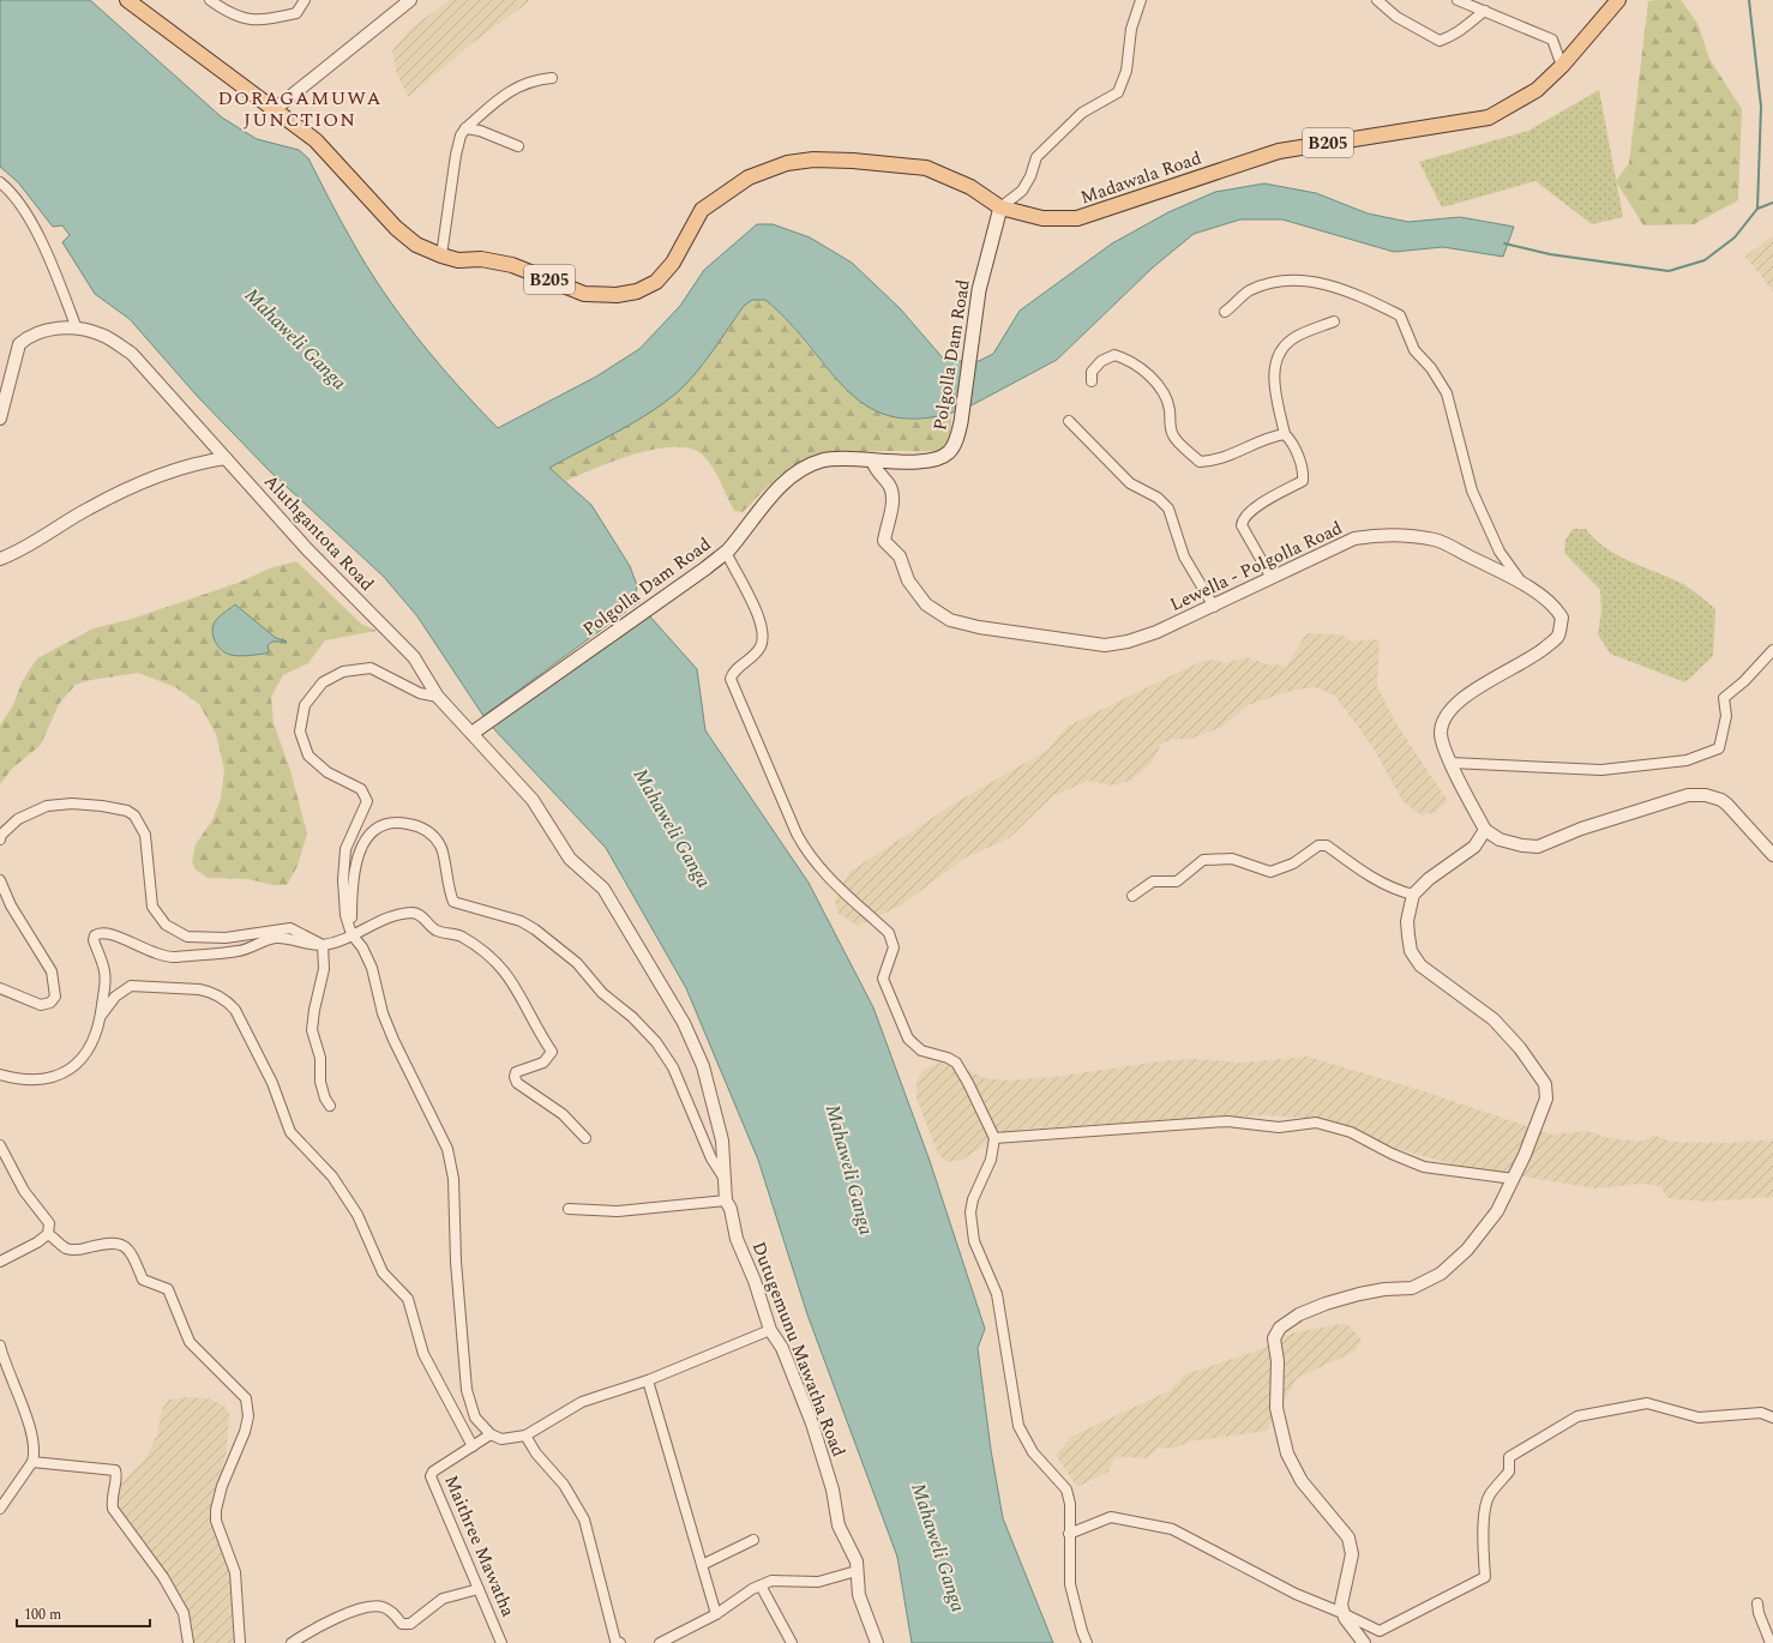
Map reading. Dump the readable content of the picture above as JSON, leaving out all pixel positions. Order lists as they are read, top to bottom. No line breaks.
{"streets":{"main road":["B205","Madawala Road","Polgolla Dam Road"],"street":["Aluthgantota Road","Lewella - Polgolla Road","Dutugemunu Mawatha Road","Maithree Mawatha"]},"crossings":[["Madawala Road","Polgolla Dam Road"],["Polgolla Dam Road","Aluthgantota Road"],["Polgolla Dam Road","Lewella - Polgolla Road"],["Aluthgantota Road","Dutugemunu Mawatha Road"]],"districts":["DORAGAMUWA JUNCTION"],"water":["Mahaweli Ganga"],"scale_bar":"100 m"}
